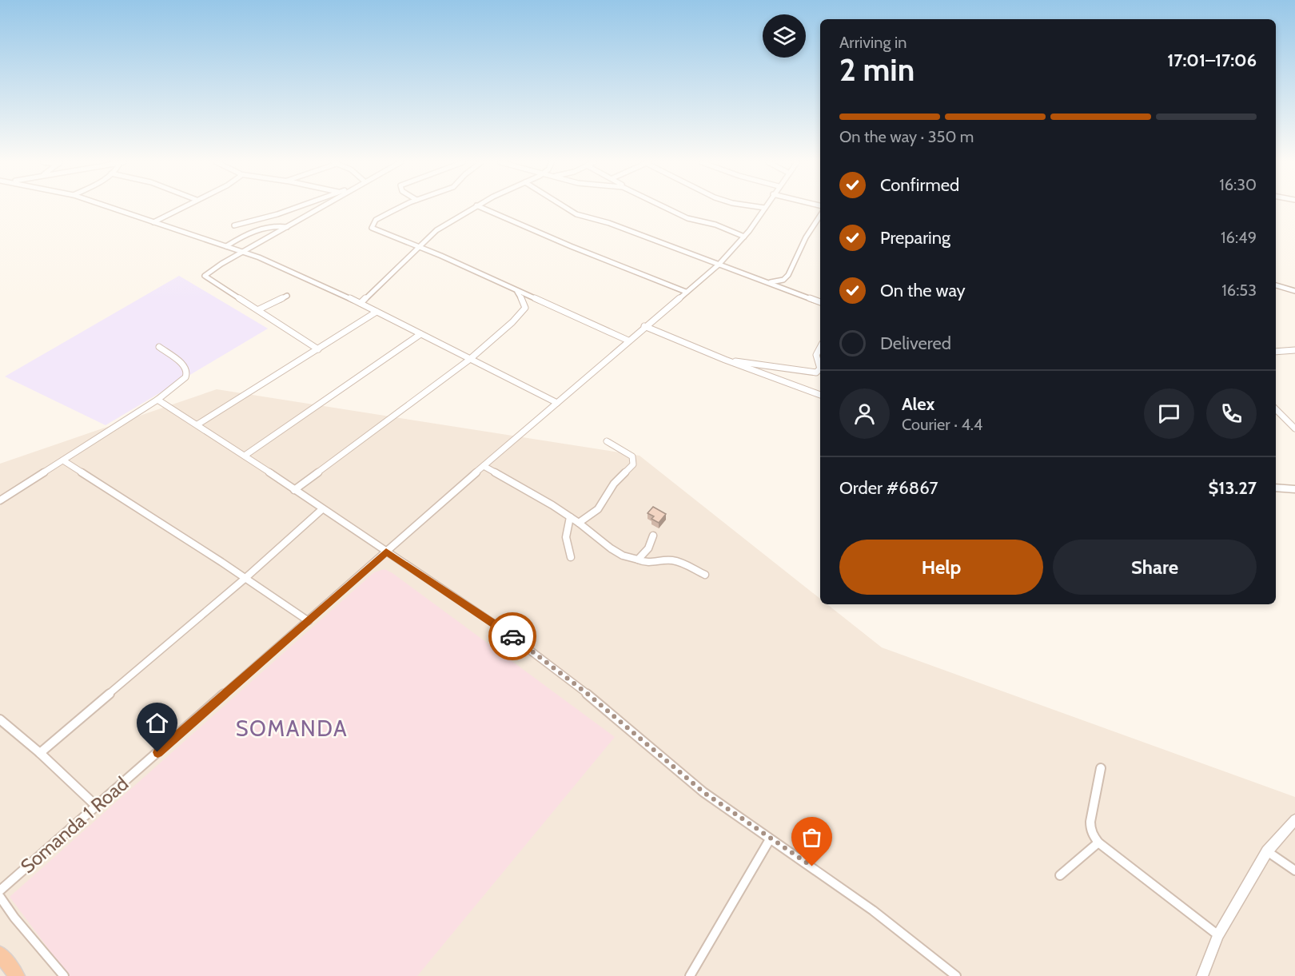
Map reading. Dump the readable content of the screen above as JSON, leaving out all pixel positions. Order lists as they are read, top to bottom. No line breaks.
{"streets":{"street":["Somanda 1 Road"]},"districts":["SOMANDA"],"page":{"heading":["2 min","Arriving in","17:01–17:06"],"panel":["Alex","Courier · 4.4","Order #6867","$13.27"],"bar":"On the way · 350 m","list":[["Confirmed","16:30"],["Preparing","16:49"],["On the way","16:53"],"Delivered"],"buttons":["Help","Share"]}}
